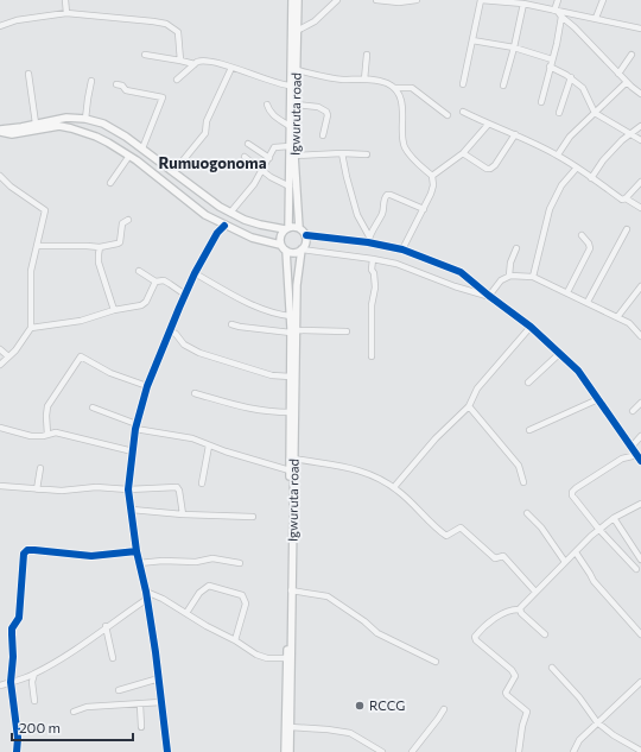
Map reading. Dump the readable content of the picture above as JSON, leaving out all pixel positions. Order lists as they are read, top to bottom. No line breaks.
{"streets":{"main road":["Igwuruta road"]},"districts":["Rumuogonoma"],"places":["RCCG"],"scale_bar":"200 m"}
